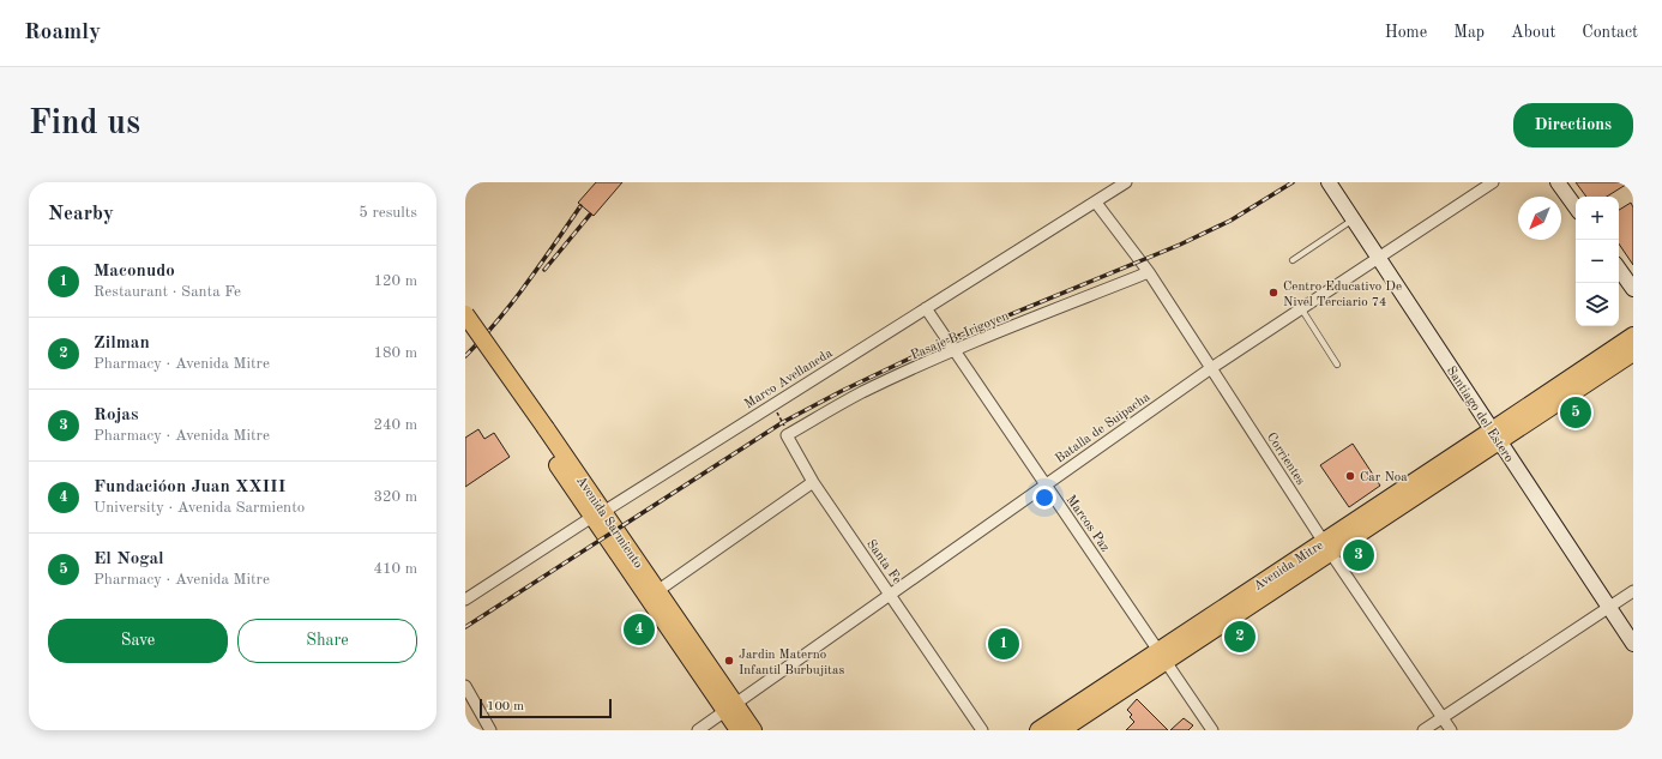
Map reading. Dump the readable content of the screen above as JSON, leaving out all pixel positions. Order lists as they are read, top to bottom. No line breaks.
{"streets":{"main road":["Avenida Sarmiento","Avenida Mitre"],"street":["Pasaje B. Irigoyen","Marco Avellaneda","Santiago del Estero","Batalla de Suipacha","Corrientes","Marcos Paz","Santa Fe"]},"crossings":[["Pasaje B. Irigoyen","Corrientes"],["Pasaje B. Irigoyen","Marcos Paz"],["Pasaje B. Irigoyen","Santa Fe"],["Marco Avellaneda","Corrientes"],["Marco Avellaneda","Avenida Sarmiento"],["Marco Avellaneda","Marcos Paz"],["Santiago del Estero","Batalla de Suipacha"],["Santiago del Estero","Avenida Mitre"],["Batalla de Suipacha","Corrientes"],["Batalla de Suipacha","Avenida Sarmiento"],["Batalla de Suipacha","Marcos Paz"],["Batalla de Suipacha","Santa Fe"],["Corrientes","Avenida Mitre"],["Marcos Paz","Avenida Mitre"]],"places":["Centro Educativo De Nivel Terciario 74","Car Noa","Jardin Materno Infantil Burbujitas"],"scale_bar":"100 m","north":"bottom left","page":{"header":"Roamly","nav":["Home","Map","About","Contact"],"buttons":["Directions",["Save","Share"]],"title":"Find us","heading":["Nearby","5 results"],"map_buttons":["+","−"],"list":[{"mark":"1","name":"Maconudo","note":"Restaurant · Santa Fe","value":"120 m"},{"mark":"2","name":"Zilman","note":"Pharmacy · Avenida Mitre","value":"180 m"},{"mark":"3","name":"Rojas","note":"Pharmacy · Avenida Mitre","value":"240 m"},{"mark":"4","name":"Fundacióon Juan XXIII","note":"University · Avenida Sarmiento","value":"320 m"},{"mark":"5","name":"El Nogal","note":"Pharmacy · Avenida Mitre","value":"410 m"}],"pins":["5","3","4","2","1"],"scale":"100 m"}}
